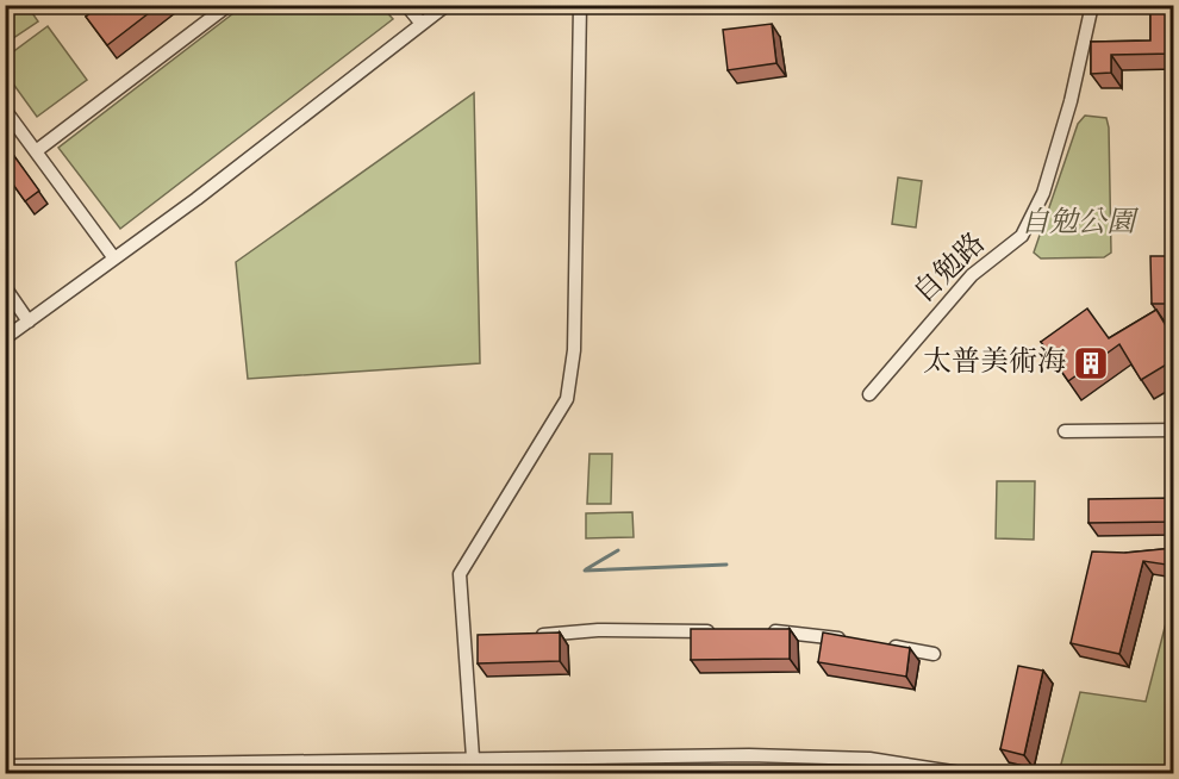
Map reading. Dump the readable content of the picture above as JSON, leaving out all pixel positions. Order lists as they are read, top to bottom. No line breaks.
{"streets":{"street":["自勉路"]},"parks":["自勉公園"],"places":{"building":["太普美術海"]}}
